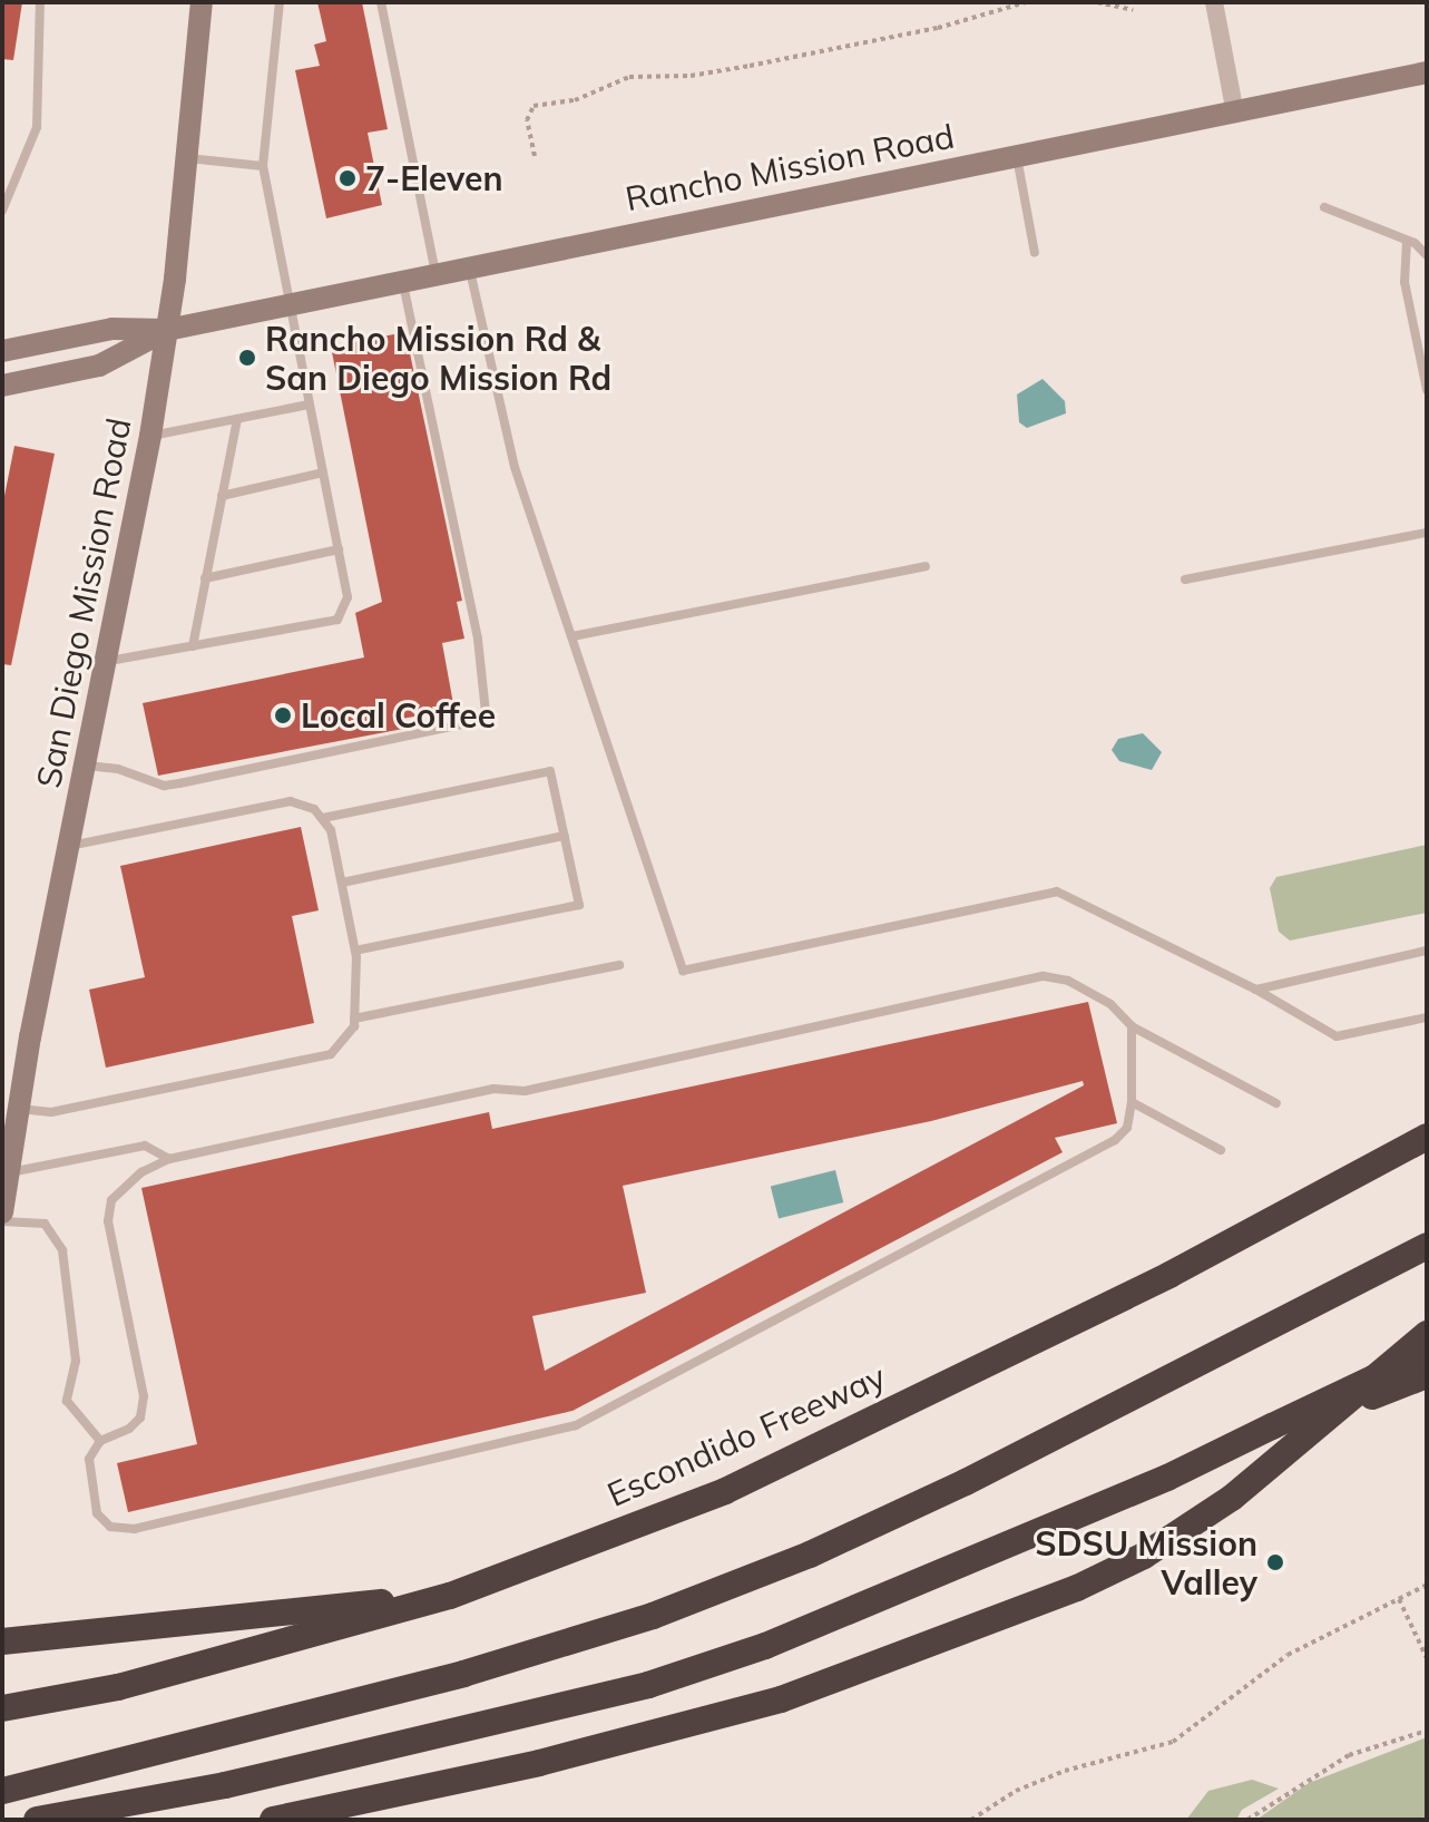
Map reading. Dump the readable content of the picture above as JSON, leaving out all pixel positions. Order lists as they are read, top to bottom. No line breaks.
{"streets":{"highway":["Escondido Freeway"],"main road":["Rancho Mission Road","San Diego Mission Road"]},"crossings":[["Rancho Mission Road","San Diego Mission Road"]],"places":["7-Eleven","Rancho Mission Rd & San Diego Mission Rd","Local Coffee","SDSU Mission Valley"]}
